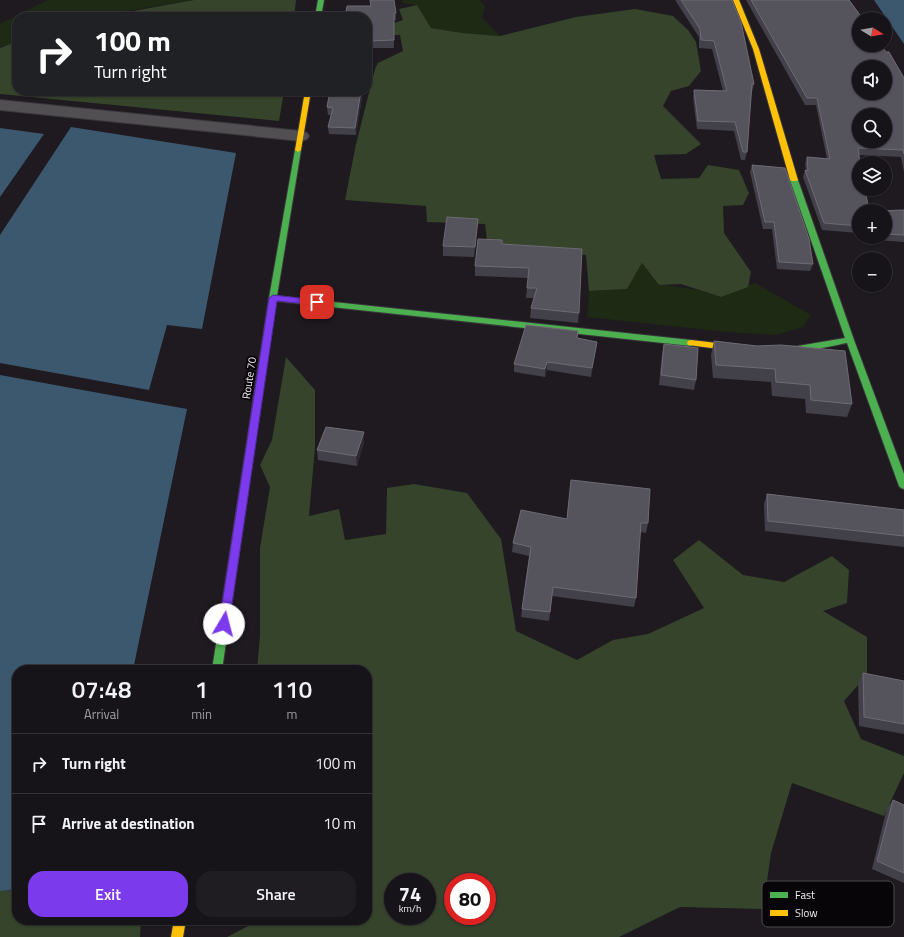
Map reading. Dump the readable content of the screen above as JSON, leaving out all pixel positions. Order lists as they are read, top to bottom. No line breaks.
{"streets":{"main road":["Route 70"]},"legend":["Fast","Slow"],"north":"right","page":{"map_buttons":["+","−"],"turn":["100 m","Turn right"],"eta":["07:48","Arrival","1","min","110","m"],"list":[{"name":"Turn right","value":"100 m"},{"name":"Arrive at destination","value":"10 m"}],"buttons":["Exit","Share"],"speed":"74 km/h","limit":"80"}}
